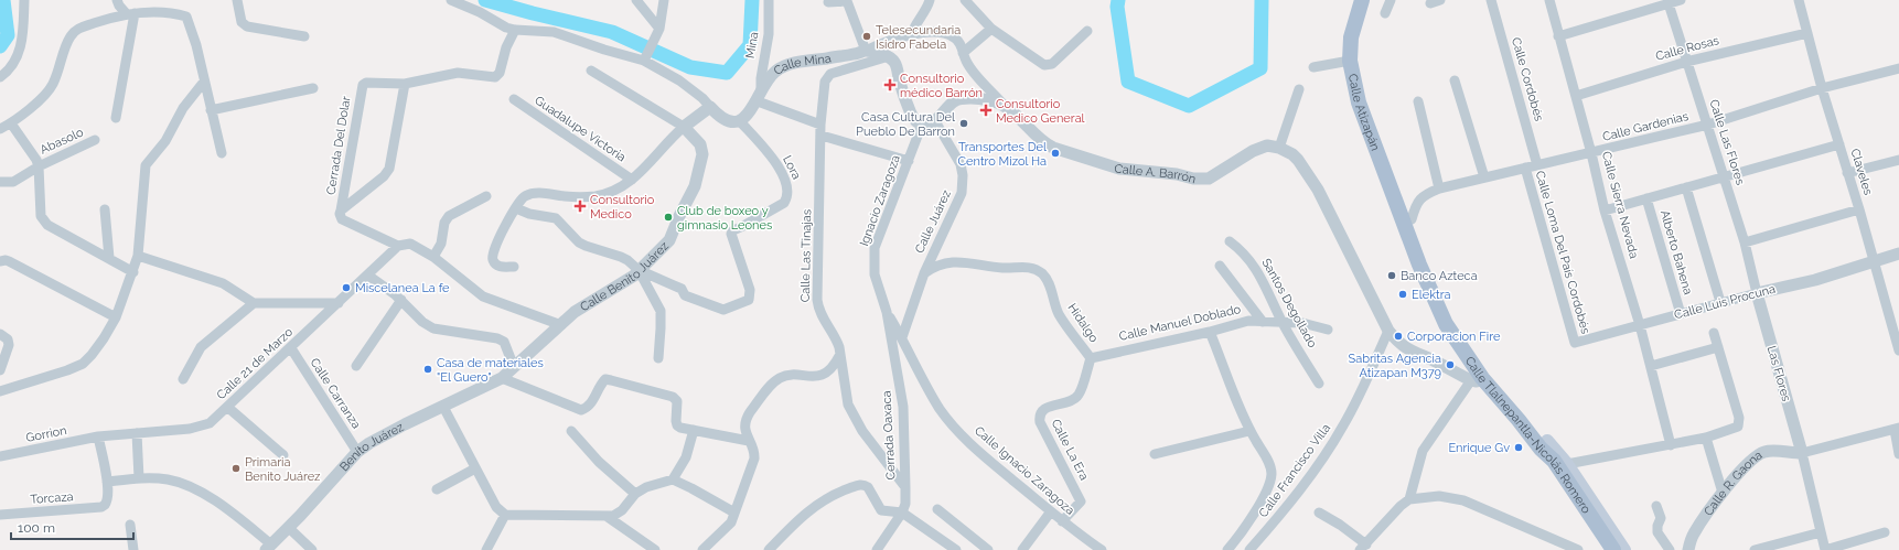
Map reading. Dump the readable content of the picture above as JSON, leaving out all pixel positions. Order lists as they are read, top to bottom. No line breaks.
{"streets":{"main road":["Calle Atizapán","Calle Tlalnepantla-Nicolás Romero"],"street":["Mina","Calle Rosas","Calle Mina","Calle Cordobés","Calle Gardenias","Guadalupe Victoria","Abasolo","Calle Las Flores","Cerrada Del Dolar","Lora","Claveles","Calle A. Barrón","Ignacio Zaragoza","Calle Sierra Nevada","Calle Juárez","Calle Loma Del País Cordobés","Alberto Bahena","Calle Las Tinajas","Calle Benito Juárez","Calle Luis Procuna","Santos Degollado","Hidalgo","Calle Manuel Doblado","Calle 21 de Marzo","Las Flores","Calle Carranza","Gorrion","Cerrada Oaxaca","Benito Juárez","Calle La Era","Calle Ignacio Zaragoza","Calle Francisco Villa","Calle R. Gaona","Torcaza"]},"crossings":[["Mina","Calle Mina"],["Calle Rosas","Calle Las Flores"],["Calle Rosas","Claveles"],["Calle Rosas","Calle Sierra Nevada"],["Calle Mina","Lora"],["Calle Cordobés","Calle Gardenias"],["Calle Atizapán","Calle Gardenias"],["Calle Atizapán","Calle Tlalnepantla-Nicolás Romero"],["Calle Gardenias","Calle Las Flores"],["Calle Gardenias","Claveles"],["Calle Gardenias","Calle Sierra Nevada"],["Calle Gardenias","Calle Loma Del País Cordobés"],["Calle Gardenias","Calle Tlalnepantla-Nicolás Romero"],["Calle Las Flores","Calle Luis Procuna"],["Calle Las Flores","Las Flores"],["Lora","Calle Benito Juárez"],["Claveles","Calle Luis Procuna"],["Ignacio Zaragoza","Cerrada Oaxaca"],["Ignacio Zaragoza","Calle Ignacio Zaragoza"],["Calle Sierra Nevada","Calle Luis Procuna"],["Calle Juárez","Hidalgo"],["Calle Juárez","Calle Ignacio Zaragoza"],["Calle Loma Del País Cordobés","Calle Luis Procuna"],["Alberto Bahena","Calle Luis Procuna"],["Calle Las Tinajas","Cerrada Oaxaca"],["Calle Benito Juárez","Benito Juárez"],["Calle Luis Procuna","Las Flores"],["Santos Degollado","Calle Manuel Doblado"],["Hidalgo","Calle Manuel Doblado"],["Hidalgo","Calle La Era"],["Calle Manuel Doblado","Calle La Era"],["Calle 21 de Marzo","Calle Carranza"],["Calle 21 de Marzo","Gorrion"],["Las Flores","Calle R. Gaona"],["Calle Carranza","Benito Juárez"],["Cerrada Oaxaca","Calle Ignacio Zaragoza"],["Calle La Era","Calle Ignacio Zaragoza"]],"places":{"other":["Telesecundaria Isidro Fabela","Casa Cultura Del Pueblo De Barron","Transportes Del Centro Mizol Ha","Club de boxeo y gimnasio Leones","Banco Azteca","Miscelanea La fe","Elektra","Corporacion Fire","Sabritas Agencia Atizapan M379","Casa de materiales \"El Guero\"","Enrique Gv","Primaria Benito Juárez"],"health":["Consultorio médico Barrón","Consultorio Medico General","Consultorio Medico"]},"scale_bar":"100 m"}
